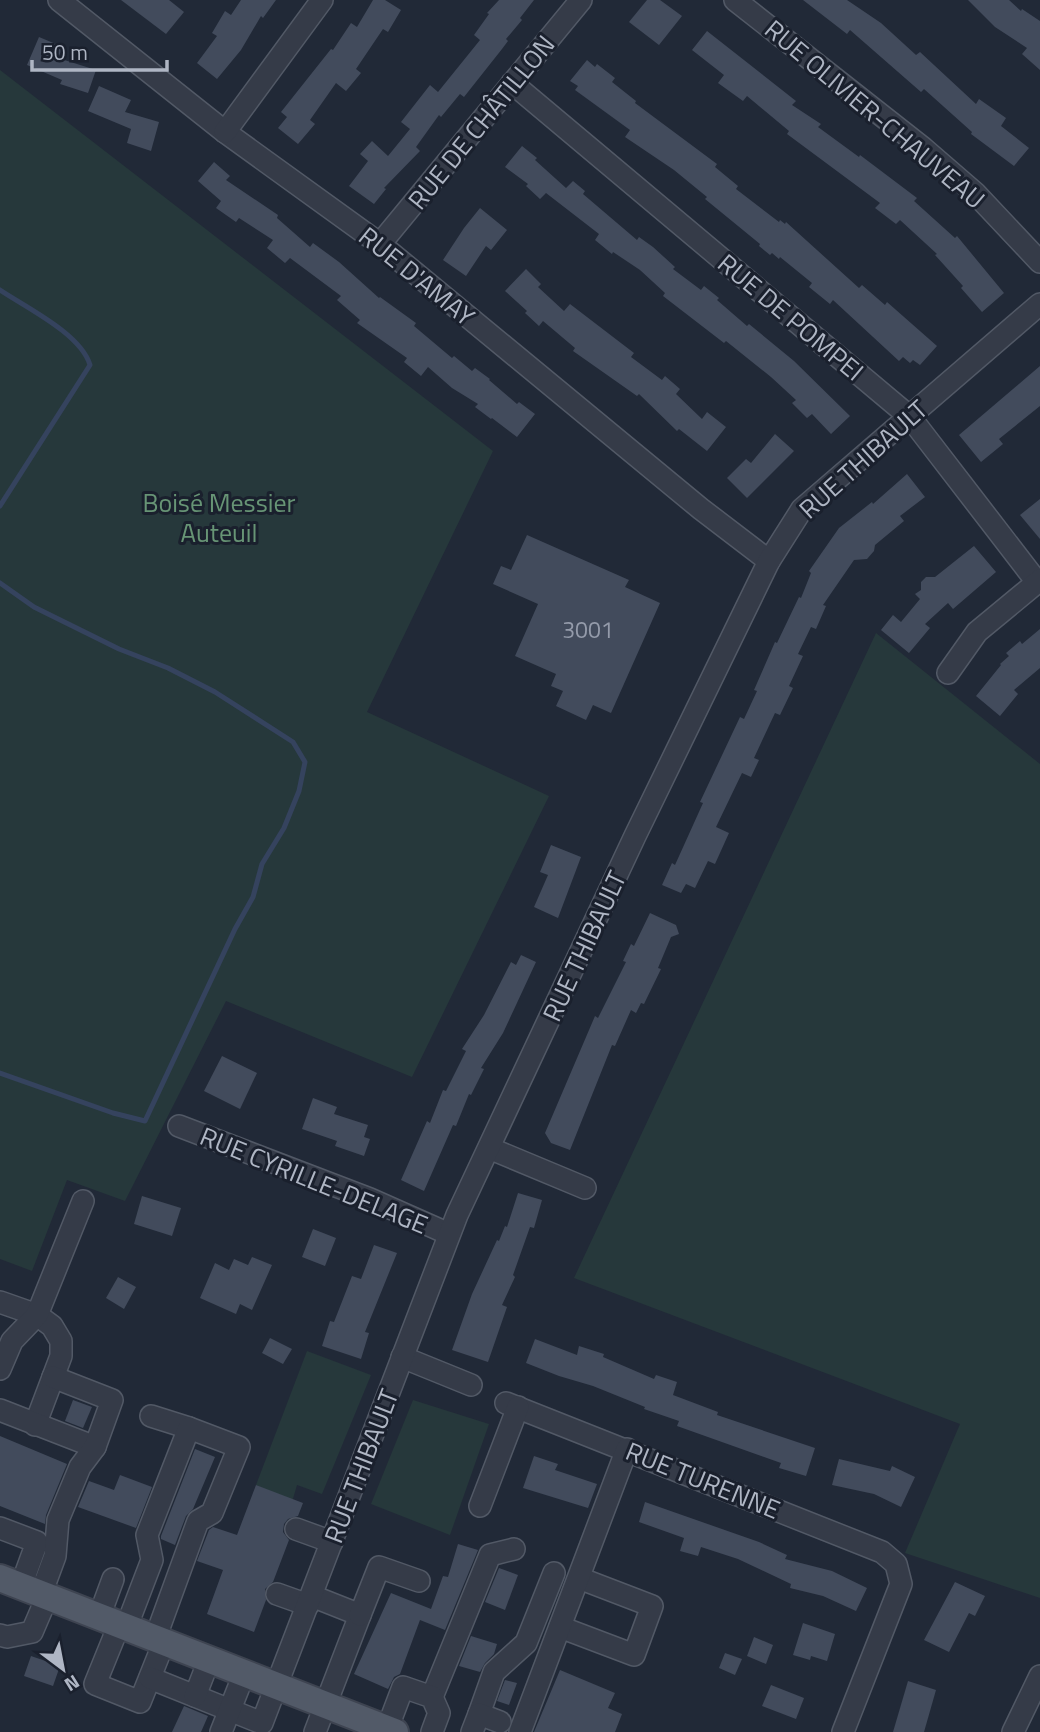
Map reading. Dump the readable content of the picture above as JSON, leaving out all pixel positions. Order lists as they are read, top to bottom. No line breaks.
{"streets":{"street":["RUE OLIVIER-CHAUVEAU","RUE DE CHÂTILLON","RUE D'AMAY","RUE DE POMPEI","RUE THIBAULT","RUE CYRILLE-DELAGE","RUE TURENNE"]},"crossings":[["RUE DE CHÂTILLON","RUE D'AMAY"],["RUE DE CHÂTILLON","RUE DE POMPEI"],["RUE D'AMAY","RUE THIBAULT"],["RUE DE POMPEI","RUE THIBAULT"],["RUE THIBAULT","RUE CYRILLE-DELAGE"]],"parks":["Boisé Messier Auteuil"],"house_numbers":["3001"],"scale_bar":"50 m","north":"bottom right"}
